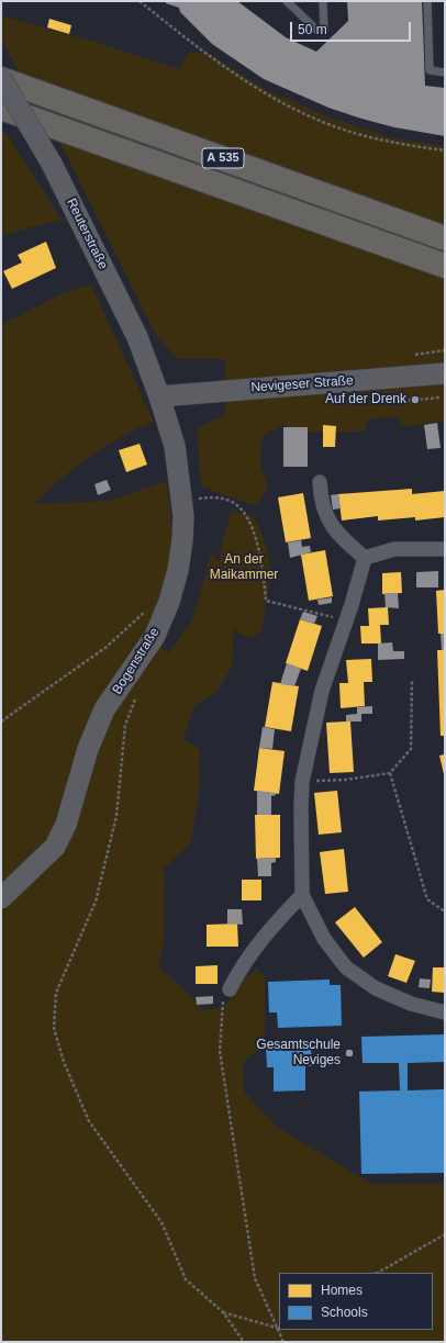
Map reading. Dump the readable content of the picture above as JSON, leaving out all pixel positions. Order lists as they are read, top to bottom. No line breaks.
{"streets":{"highway":["A 535"],"main road":["Reuterstraße","Nevigeser Straße","Bogenstraße"]},"crossings":[["A 535","Reuterstraße"],["Reuterstraße","Nevigeser Straße"],["Reuterstraße","Bogenstraße"],["Nevigeser Straße","Bogenstraße"]],"parks":["An der Maikammer"],"places":["Auf der Drenk","Gesamtschule Neviges"],"legend":["Homes","Schools"],"scale_bar":"50 m"}
